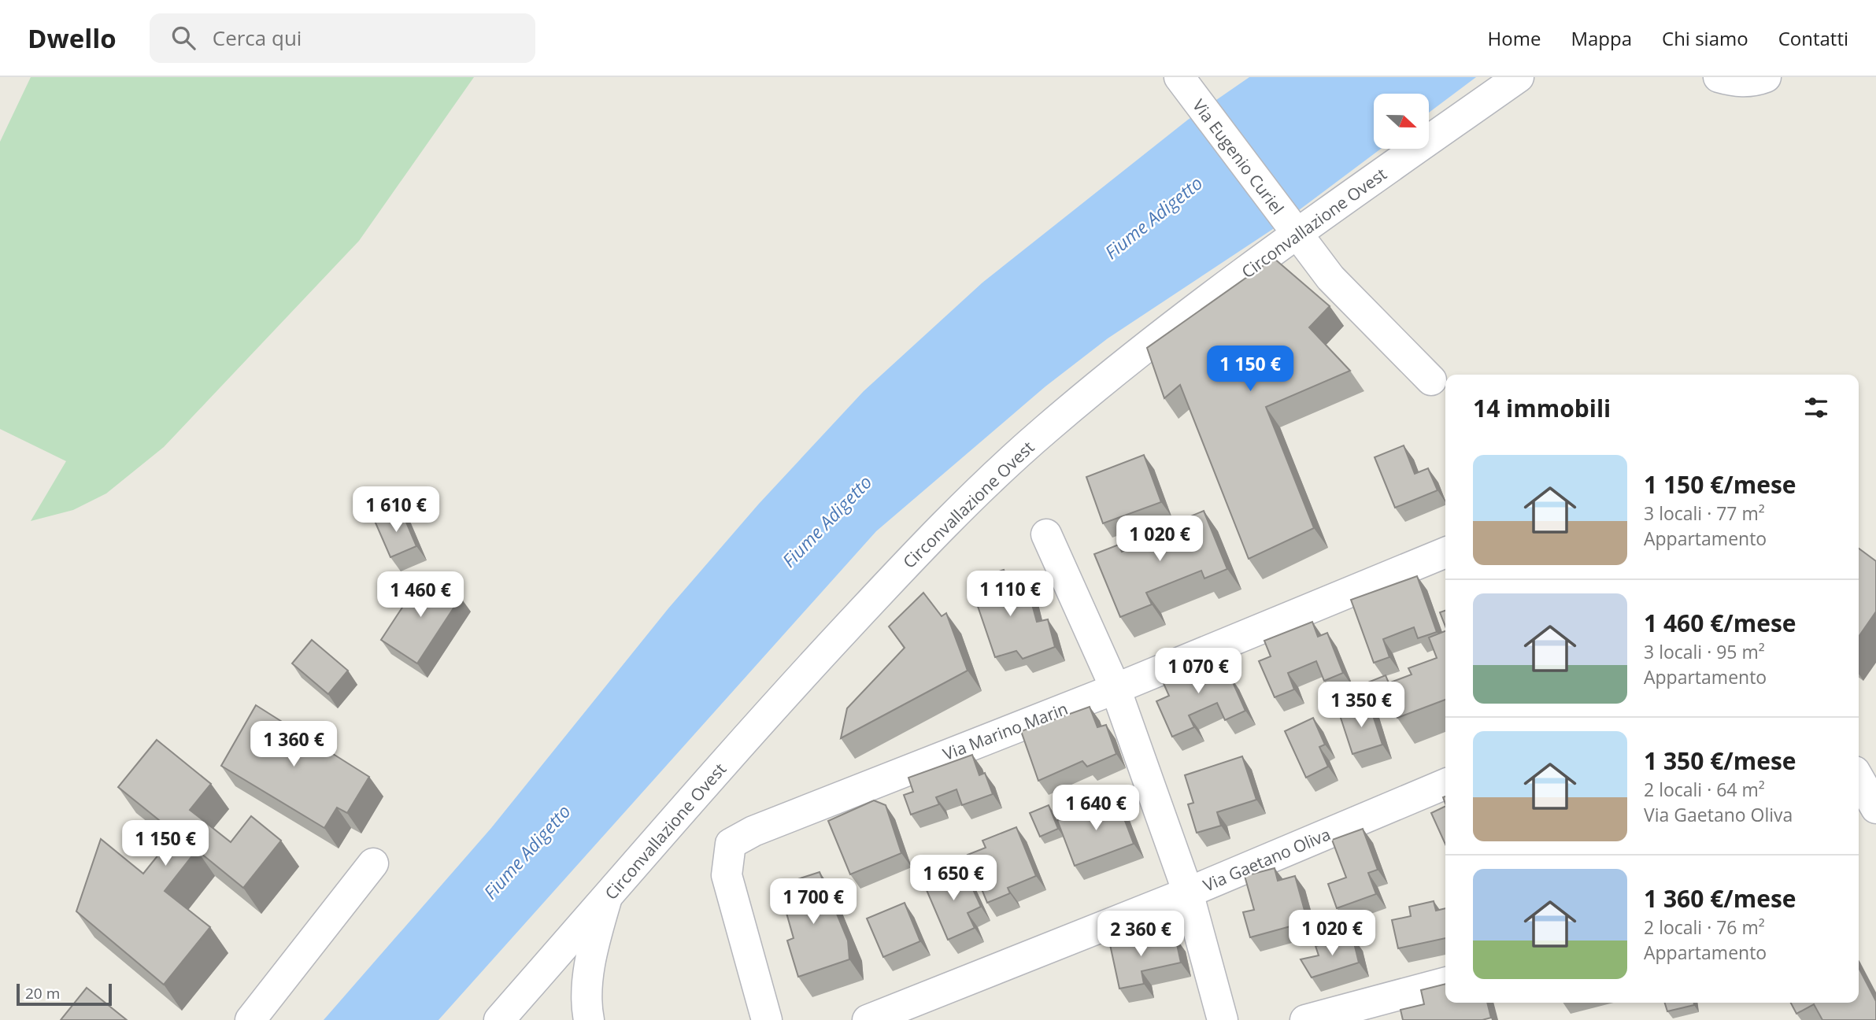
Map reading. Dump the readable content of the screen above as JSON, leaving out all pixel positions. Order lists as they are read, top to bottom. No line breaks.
{"streets":{"street":["Via Eugenio Curiel","Circonvallazione Ovest","Via Marino Marin","Via Gaetano Oliva"]},"crossings":[["Via Eugenio Curiel","Circonvallazione Ovest"]],"water":["Fiume Adigetto"],"scale_bar":"20 m","north":"right","page":{"header":"Dwello","search":"Cerca qui","nav":["Home","Mappa","Chi siamo","Contatti"],"price":["1 150 €","1 610 €","1 020 €","1 110 €","1 460 €","1 070 €","1 350 €","1 360 €","1 640 €","1 150 €","1 650 €","1 700 €","1 020 €","2 360 €"],"heading":"14 immobili","list":[{"name":"1 150 €/mese","note":"3 locali · 77 m² · Appartamento"},{"name":"1 460 €/mese","note":"3 locali · 95 m² · Appartamento"},{"name":"1 350 €/mese","note":"2 locali · 64 m² · Via Gaetano Oliva"},{"name":"1 360 €/mese","note":"2 locali · 76 m² · Appartamento"}],"scale":"20 m"}}
